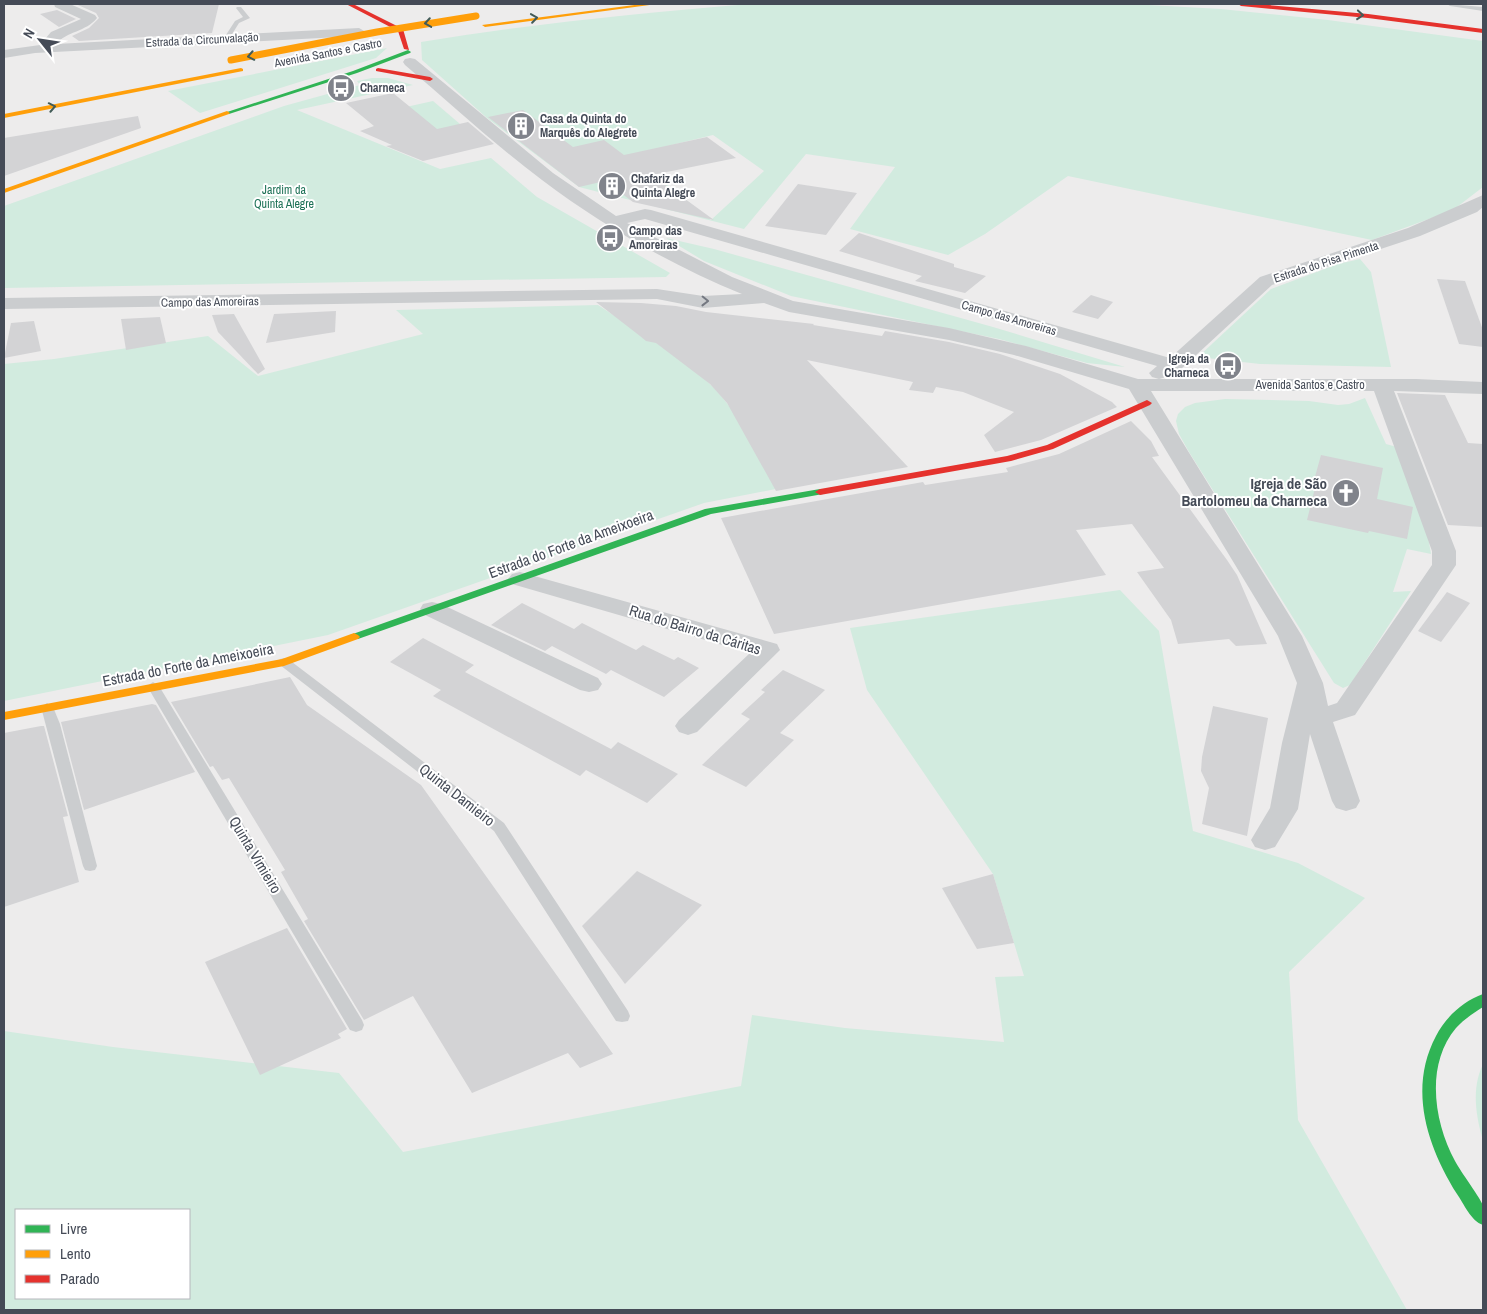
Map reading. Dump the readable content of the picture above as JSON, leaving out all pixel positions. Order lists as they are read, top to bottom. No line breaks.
{"streets":{"main road":["Avenida Santos e Castro","Campo das Amoreiras","Estrada do Forte da Ameixoeira"],"street":["Estrada da Circunvalação","Estrada do Pisa Pimenta","Rua do Bairro da Cáritas"],"lane":["Quinta Damieiro","Quinta Vimieiro"]},"crossings":[["Avenida Santos e Castro","Estrada do Pisa Pimenta"],["Avenida Santos e Castro","Campo das Amoreiras"],["Avenida Santos e Castro","Estrada do Forte da Ameixoeira"],["Estrada do Pisa Pimenta","Campo das Amoreiras"],["Estrada do Pisa Pimenta","Estrada do Forte da Ameixoeira"],["Campo das Amoreiras","Estrada do Forte da Ameixoeira"],["Estrada do Forte da Ameixoeira","Rua do Bairro da Cáritas"],["Estrada do Forte da Ameixoeira","Quinta Damieiro"],["Estrada do Forte da Ameixoeira","Quinta Vimieiro"]],"parks":["Jardim da Quinta Alegre"],"places":{"bus stop":["Charneca","Campo das Amoreiras","Igreja da Charneca"],"building":["Casa da Quinta do Marquês do Alegrete","Chafariz da Quinta Alegre"],"church":["Igreja de São Bartolomeu da Charneca"]},"legend":["Livre","Lento","Parado"],"north":"top left"}
